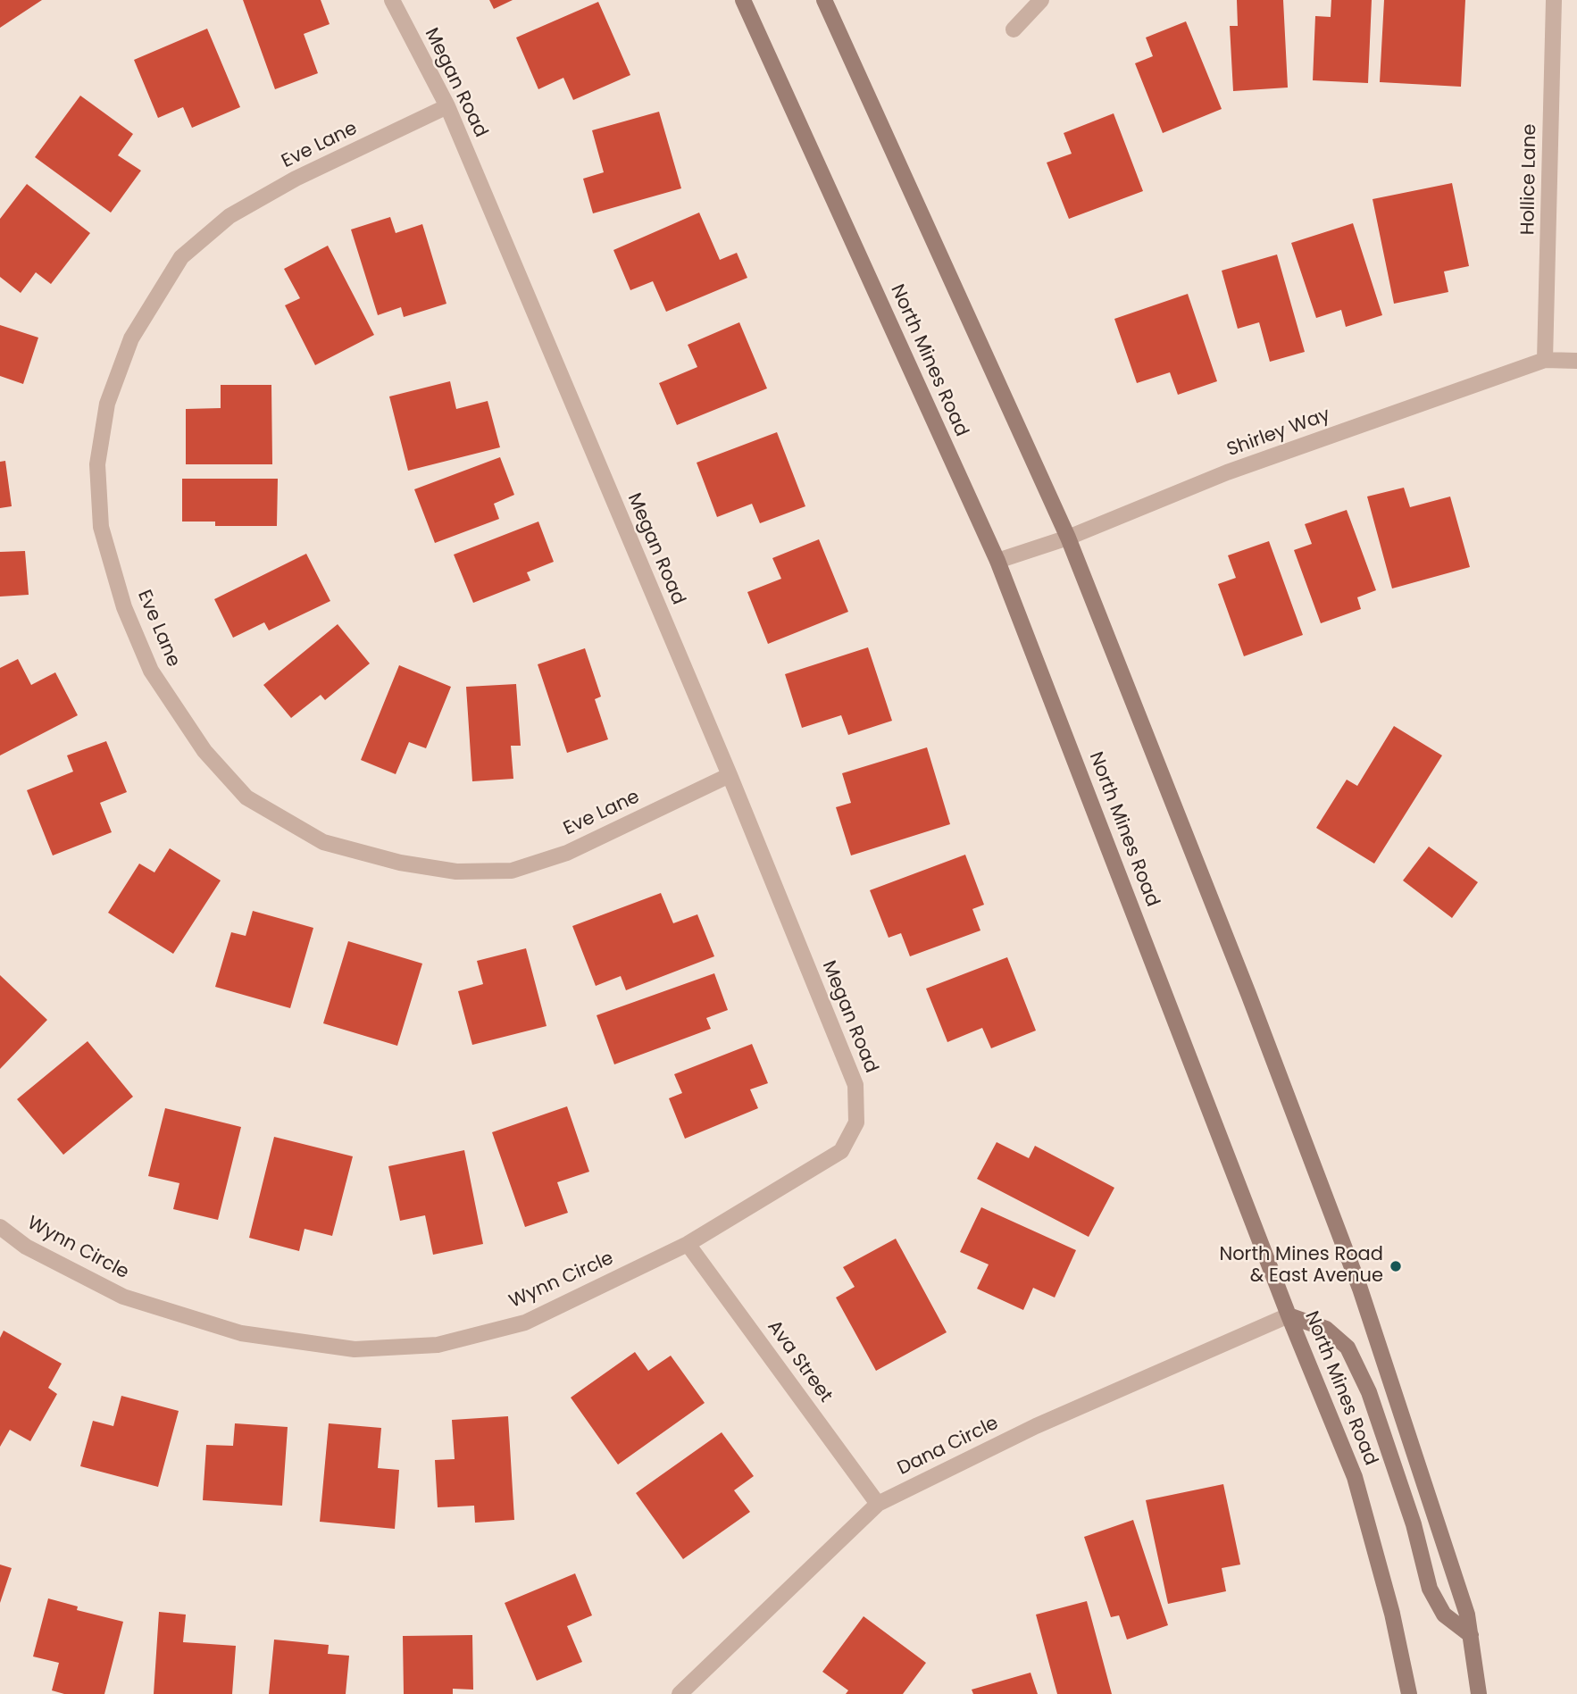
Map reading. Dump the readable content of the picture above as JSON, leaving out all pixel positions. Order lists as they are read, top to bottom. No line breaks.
{"streets":{"main road":["North Mines Road"],"street":["Megan Road","Eve Lane","Hollice Lane","Shirley Way","Wynn Circle","Ava Street","Dana Circle"]},"crossings":[["Megan Road","Eve Lane"],["Megan Road","Wynn Circle"],["Hollice Lane","Shirley Way"],["North Mines Road","Shirley Way"],["North Mines Road","Dana Circle"],["Wynn Circle","Ava Street"],["Ava Street","Dana Circle"]],"places":["North Mines Road & East Avenue"]}
